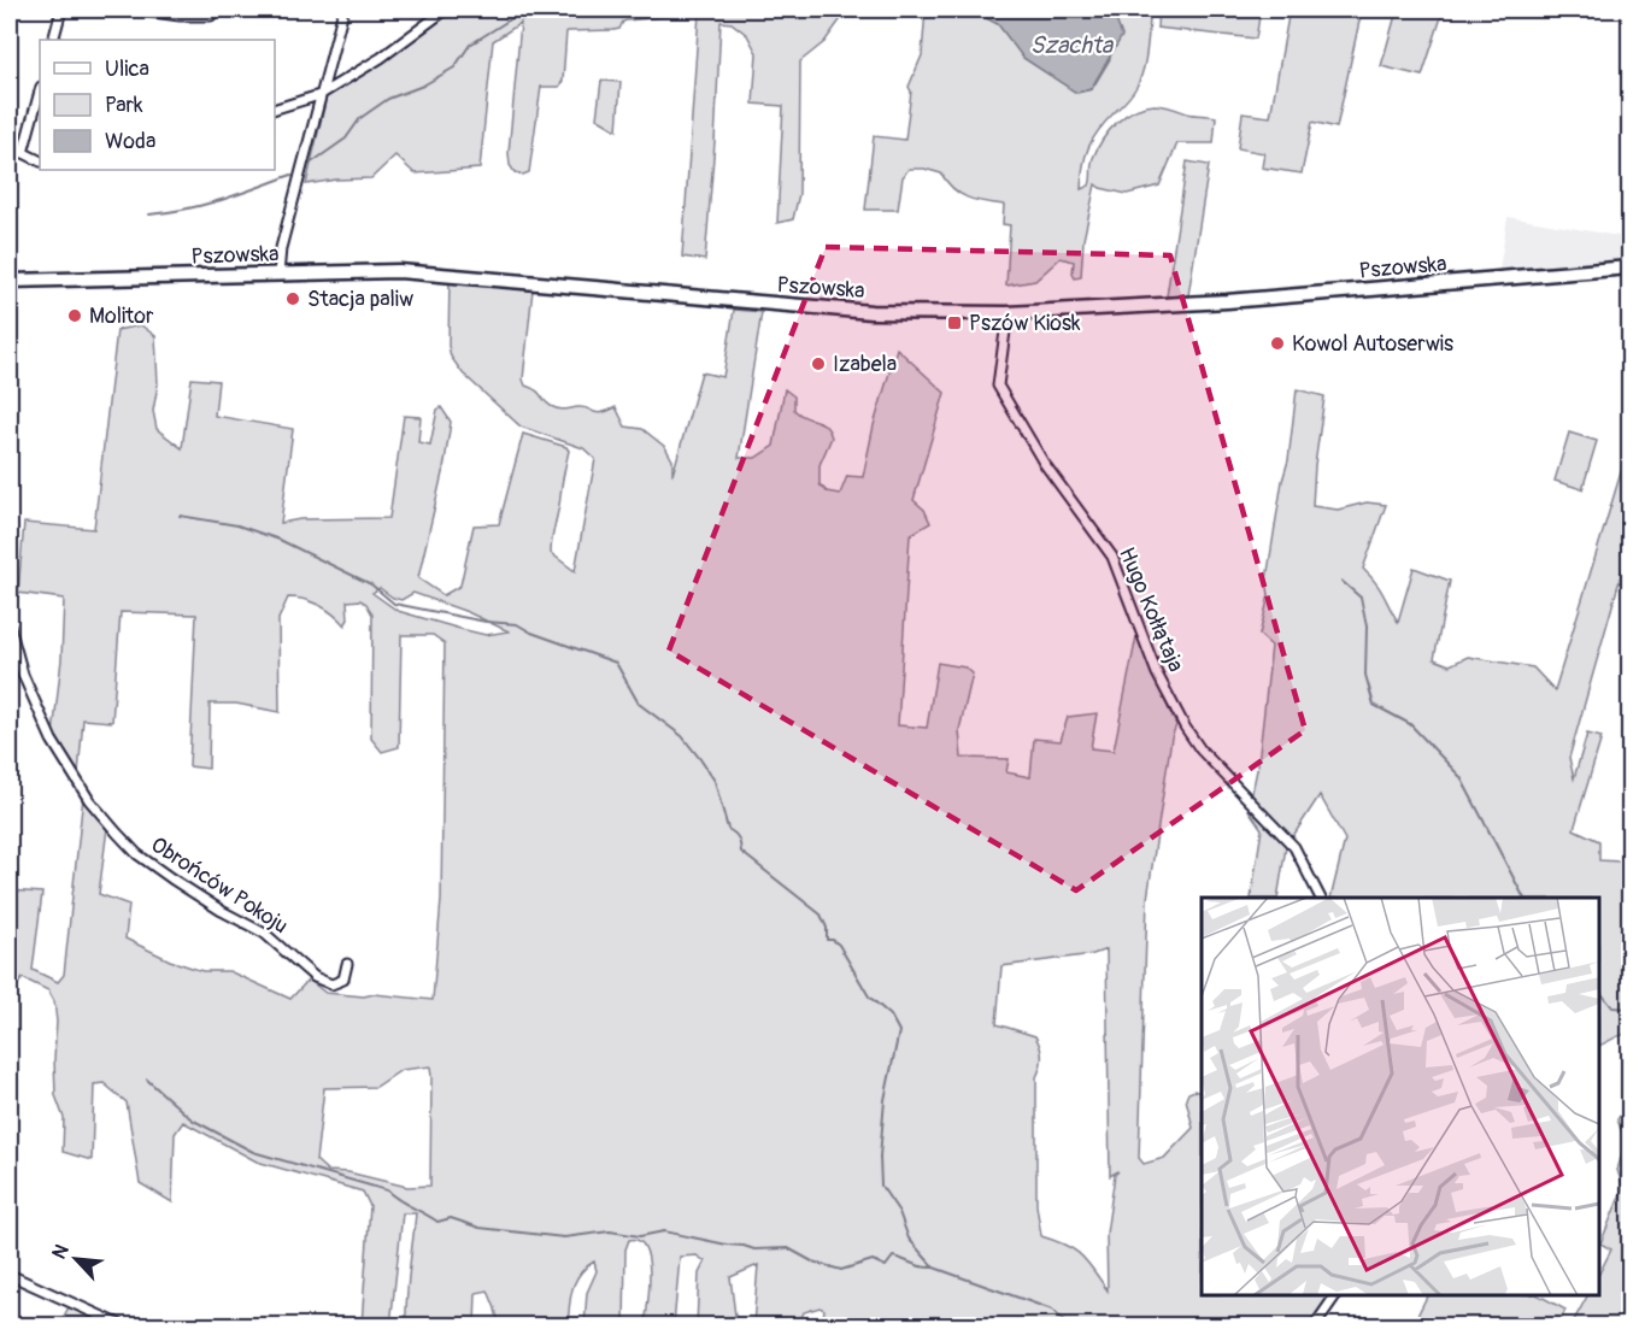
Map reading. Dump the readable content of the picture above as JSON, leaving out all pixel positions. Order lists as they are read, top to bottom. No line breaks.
{"streets":{"main road":["Pszowska"],"street":["Hugo Kołłątaja","Obrońców Pokoju"]},"crossings":[["Pszowska","Hugo Kołłątaja"]],"water":["Szachta"],"places":{"other":["Stacja paliw","Molitor","Kowol Autoserwis","Izabela"],"transit":["Pszów Kiosk"]},"legend":["Ulica","Park","Woda"],"north":"top left"}
